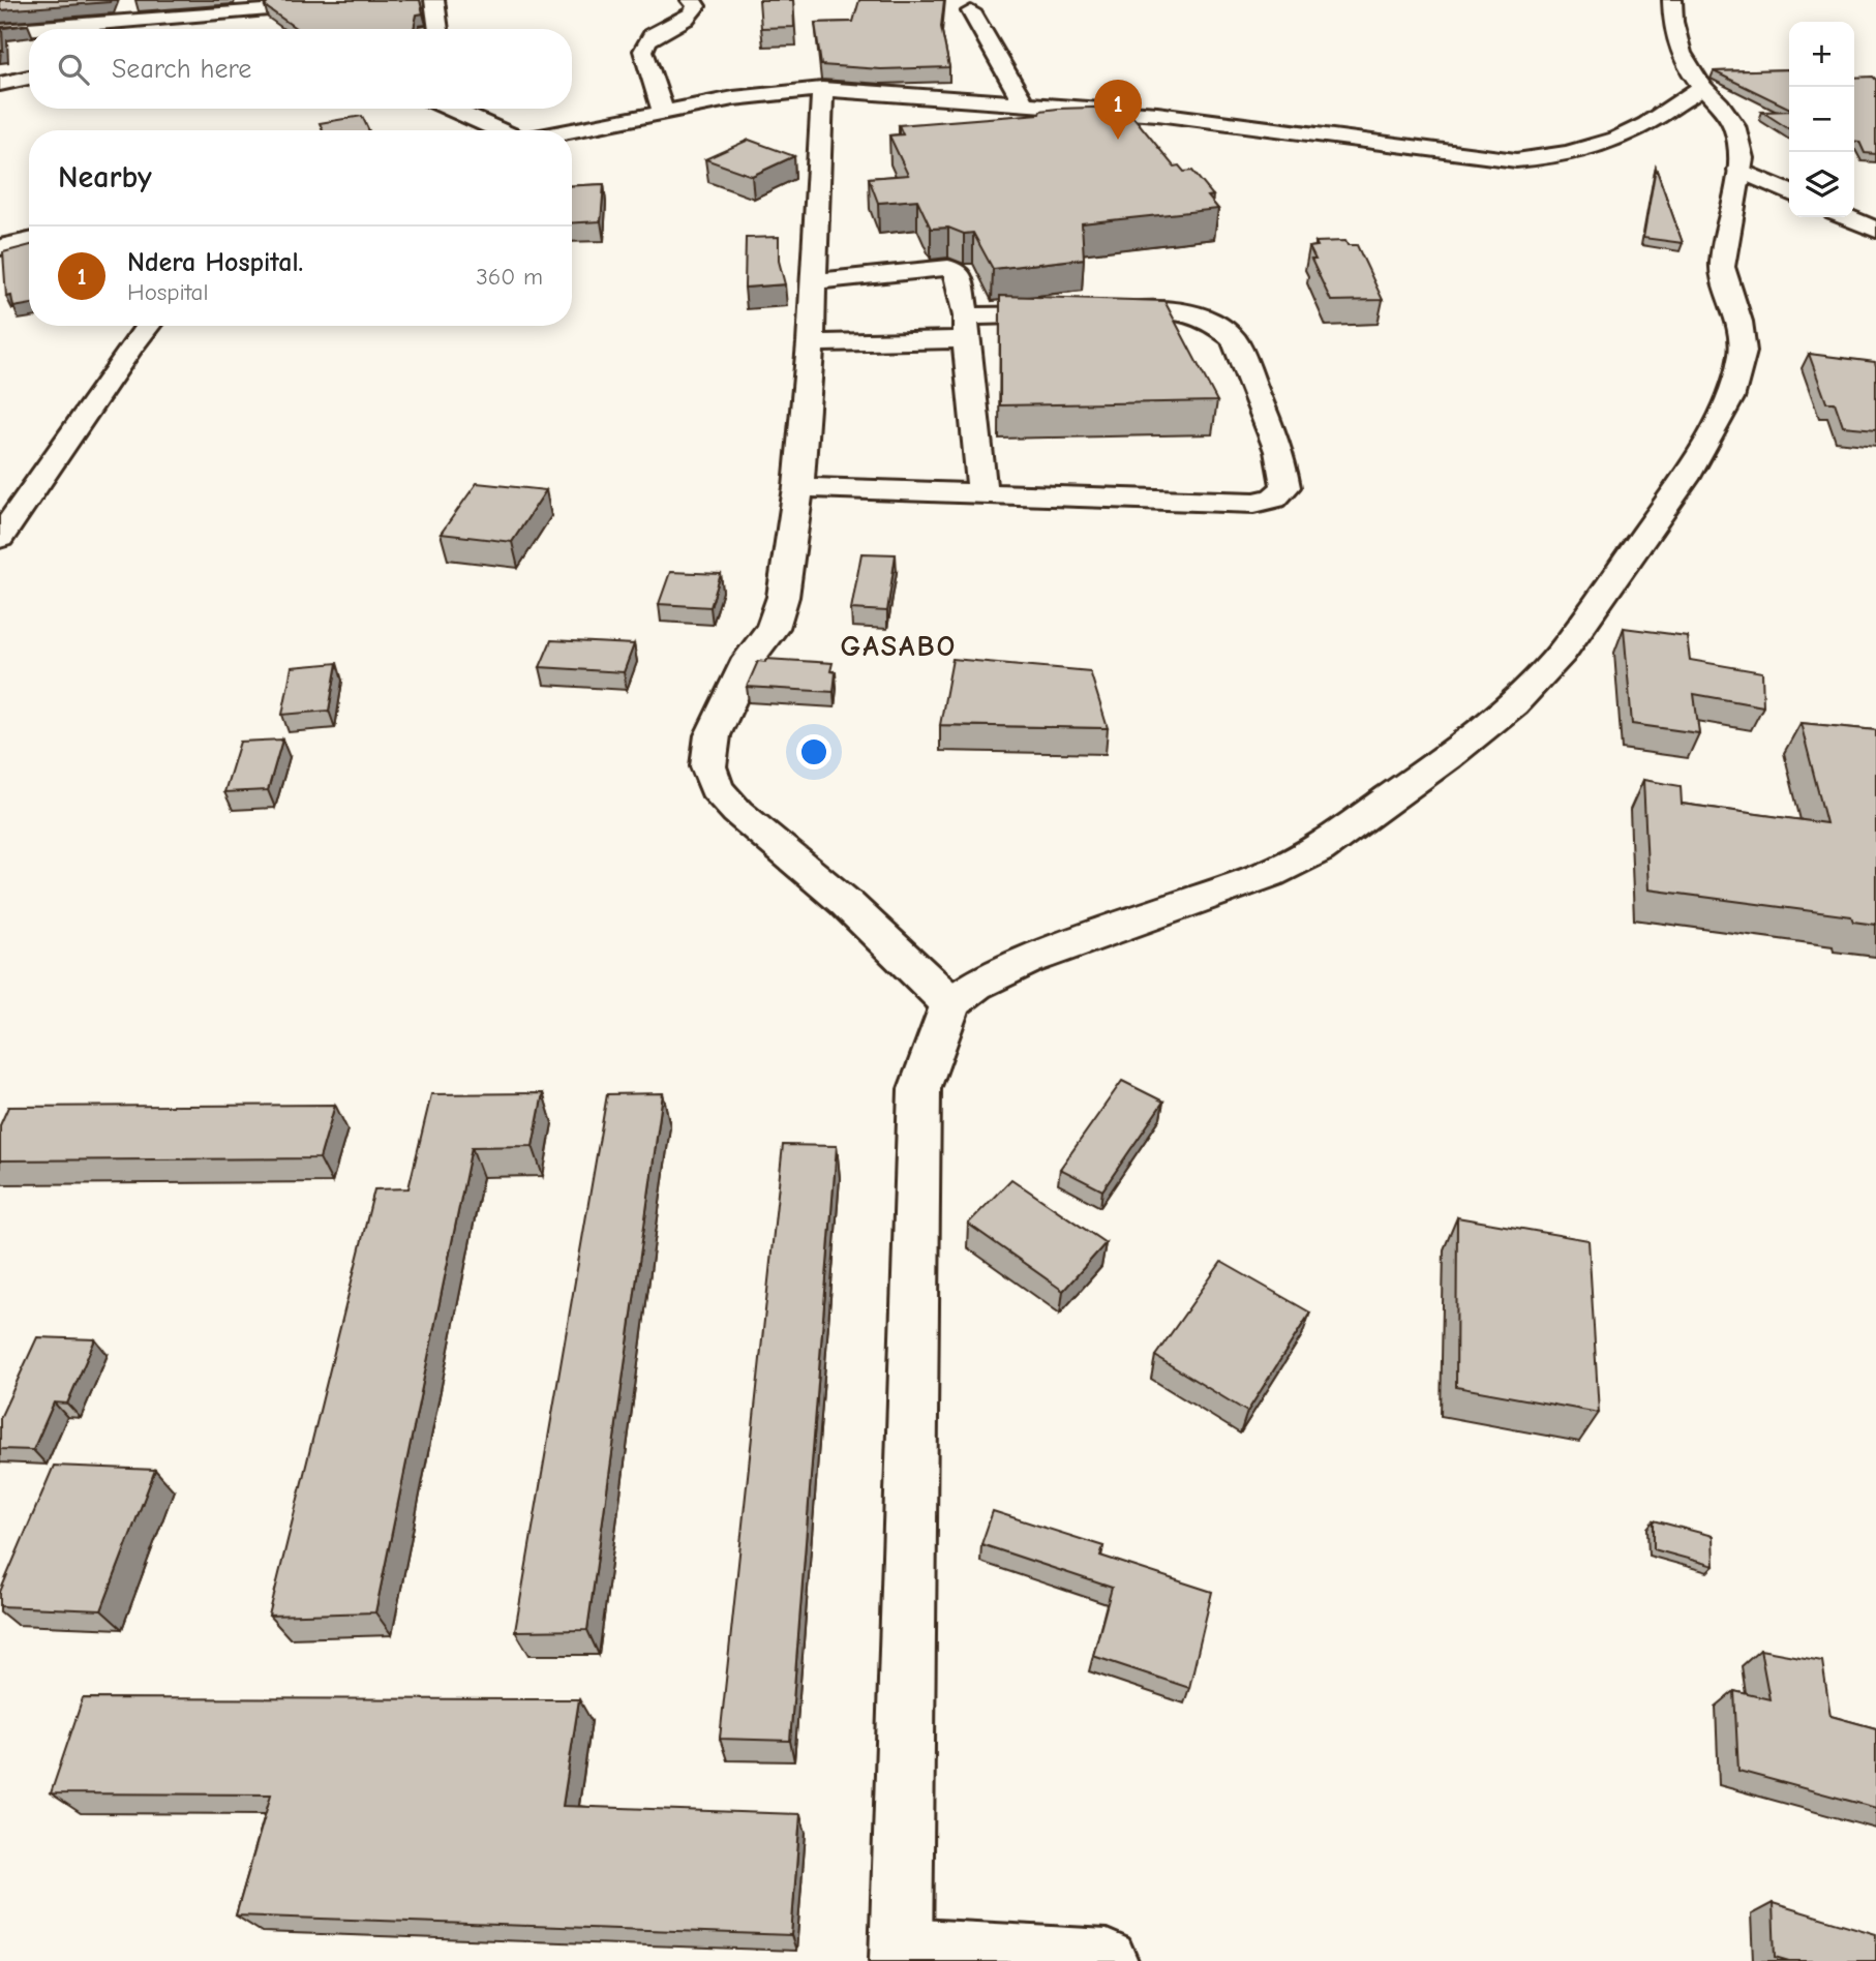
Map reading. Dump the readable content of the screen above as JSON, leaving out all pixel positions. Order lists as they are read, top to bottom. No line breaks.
{"districts":["GASABO"],"page":{"map_buttons":["+","−"],"search":"Search here","pins":"1","heading":"Nearby","list":[{"mark":"1","name":"Ndera Hospital.","note":"Hospital","value":"360 m"}]}}
